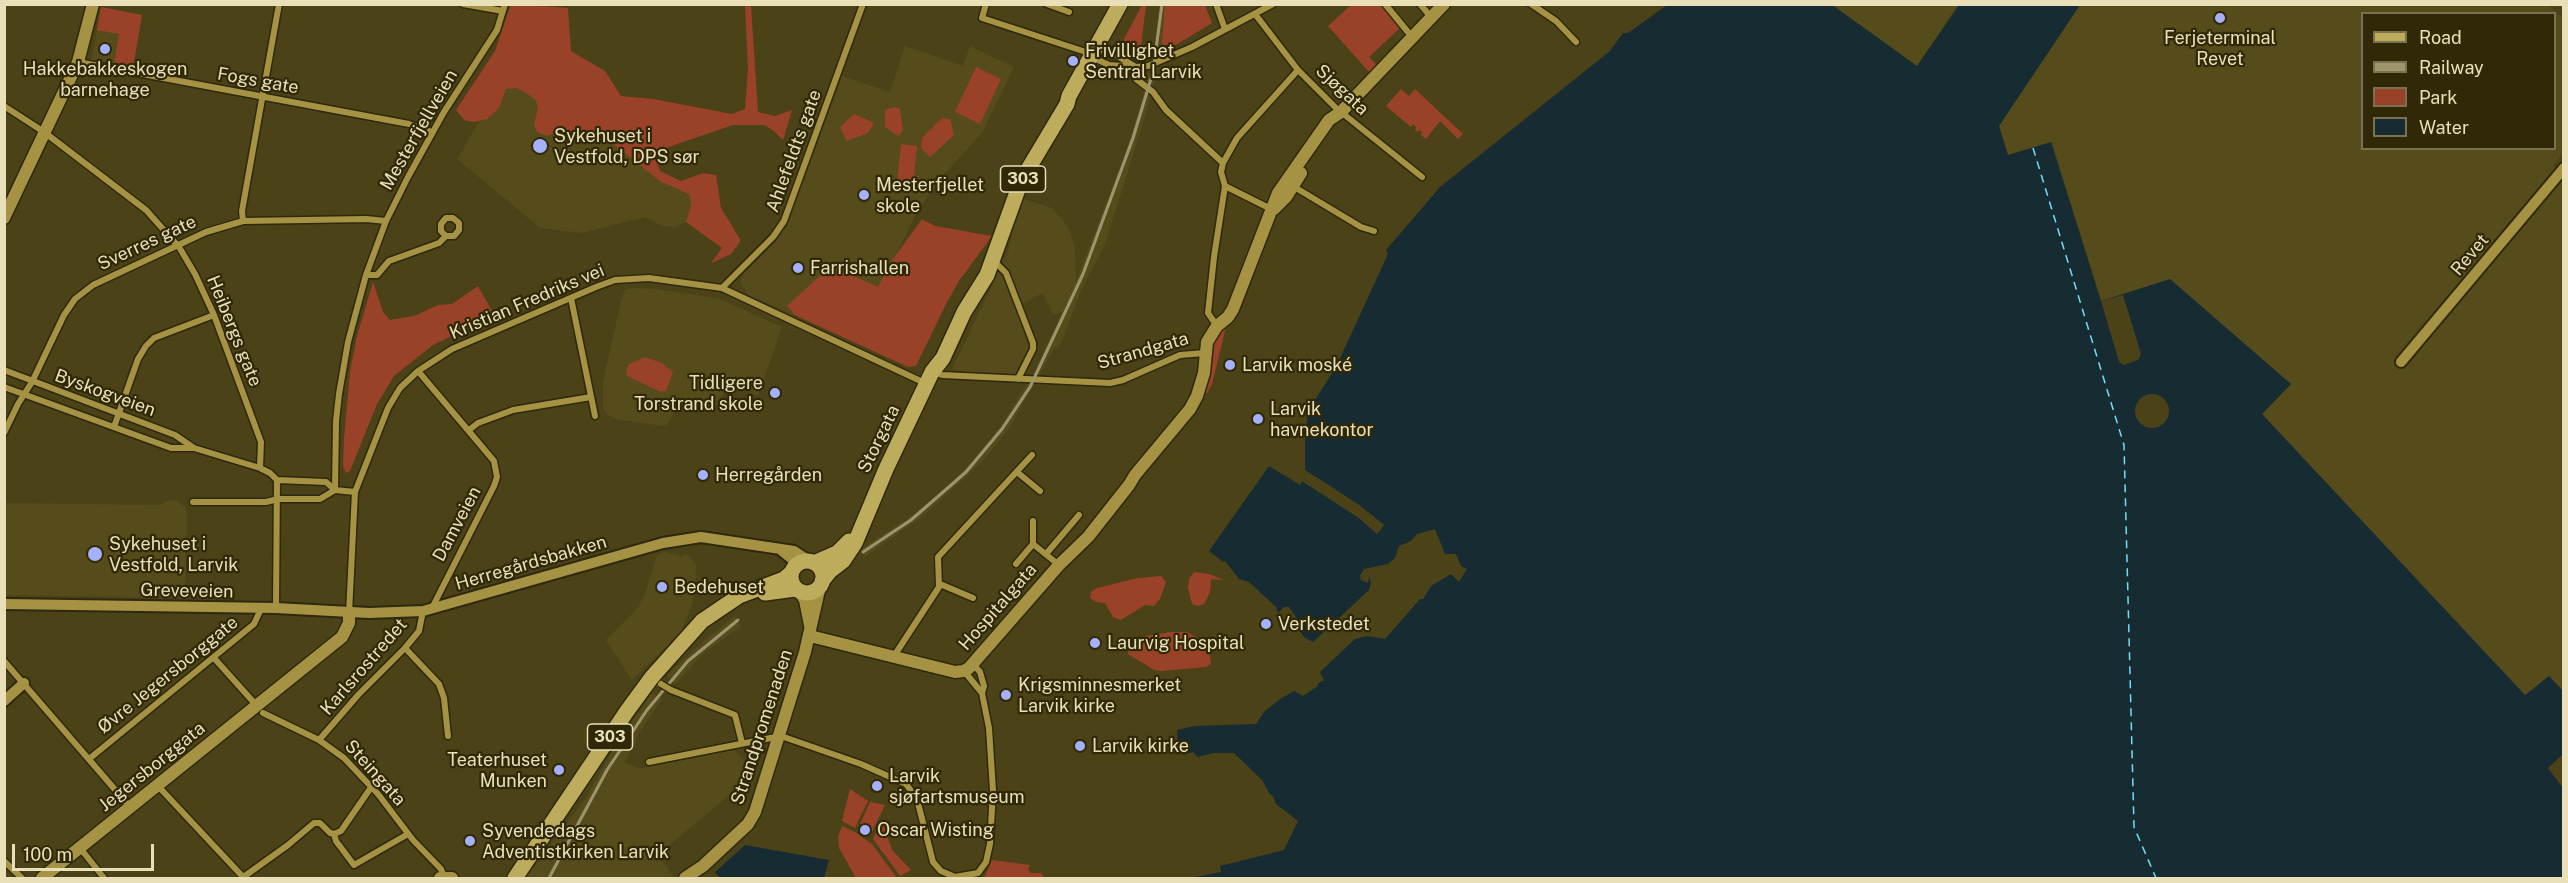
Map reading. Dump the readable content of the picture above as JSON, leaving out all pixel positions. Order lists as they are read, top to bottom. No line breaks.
{"streets":{"main road":["303","Strandgata","Storgata","Hospitalgata","Strandpromenaden","Jegersborggata"],"street":["Fogs gate","Sjøgata","Mesterfjellveien","Ahlefeldts gate","Sverres gate","Revet","Kristian Fredriks vei","Heibergs gate","Byskogveien","Damveien","Herregårdsbakken","Greveveien","Karlsrostredet","Øvre Jegersborggate","Steingata"]},"crossings":[["Fogs gate","Mesterfjellveien"],["Sjøgata","Strandgata"],["Mesterfjellveien","Sverres gate"],["Ahlefeldts gate","Kristian Fredriks vei"],["303","Storgata"],["303","Herregårdsbakken"],["303","Strandpromenaden"],["Sverres gate","Heibergs gate"],["Sverres gate","Byskogveien"],["Kristian Fredriks vei","Strandgata"],["Kristian Fredriks vei","Storgata"],["Kristian Fredriks vei","Damveien"],["Kristian Fredriks vei","Greveveien"],["Kristian Fredriks vei","Jegersborggata"],["Heibergs gate","Byskogveien"],["Strandgata","Storgata"],["Strandgata","Hospitalgata"],["Storgata","Herregårdsbakken"],["Storgata","Strandpromenaden"],["Damveien","Herregårdsbakken"],["Damveien","Karlsrostredet"],["Herregårdsbakken","Greveveien"],["Herregårdsbakken","Karlsrostredet"],["Herregårdsbakken","Strandpromenaden"],["Greveveien","Øvre Jegersborggate"],["Greveveien","Jegersborggata"],["Karlsrostredet","Steingata"],["Jegersborggata","Steingata"]],"places":["Ferjeterminal Revet","Hakkebakkeskogen barnehage","Frivillighet Sentral Larvik","Sykehuset i Vestfold, DPS sør","Mesterfjellet skole","Farrishallen","Larvik moské","Tidligere Torstrand skole","Larvik havnekontor","Herregården","Sykehuset i Vestfold, Larvik","Bedehuset","Verkstedet","Laurvig Hospital","Krigsminnesmerket Larvik kirke","Larvik kirke","Teaterhuset Munken","Larvik sjøfartsmuseum","Oscar Wisting","Syvendedags Adventistkirken Larvik"],"legend":["Road","Railway","Park","Water"],"scale_bar":"100 m"}
